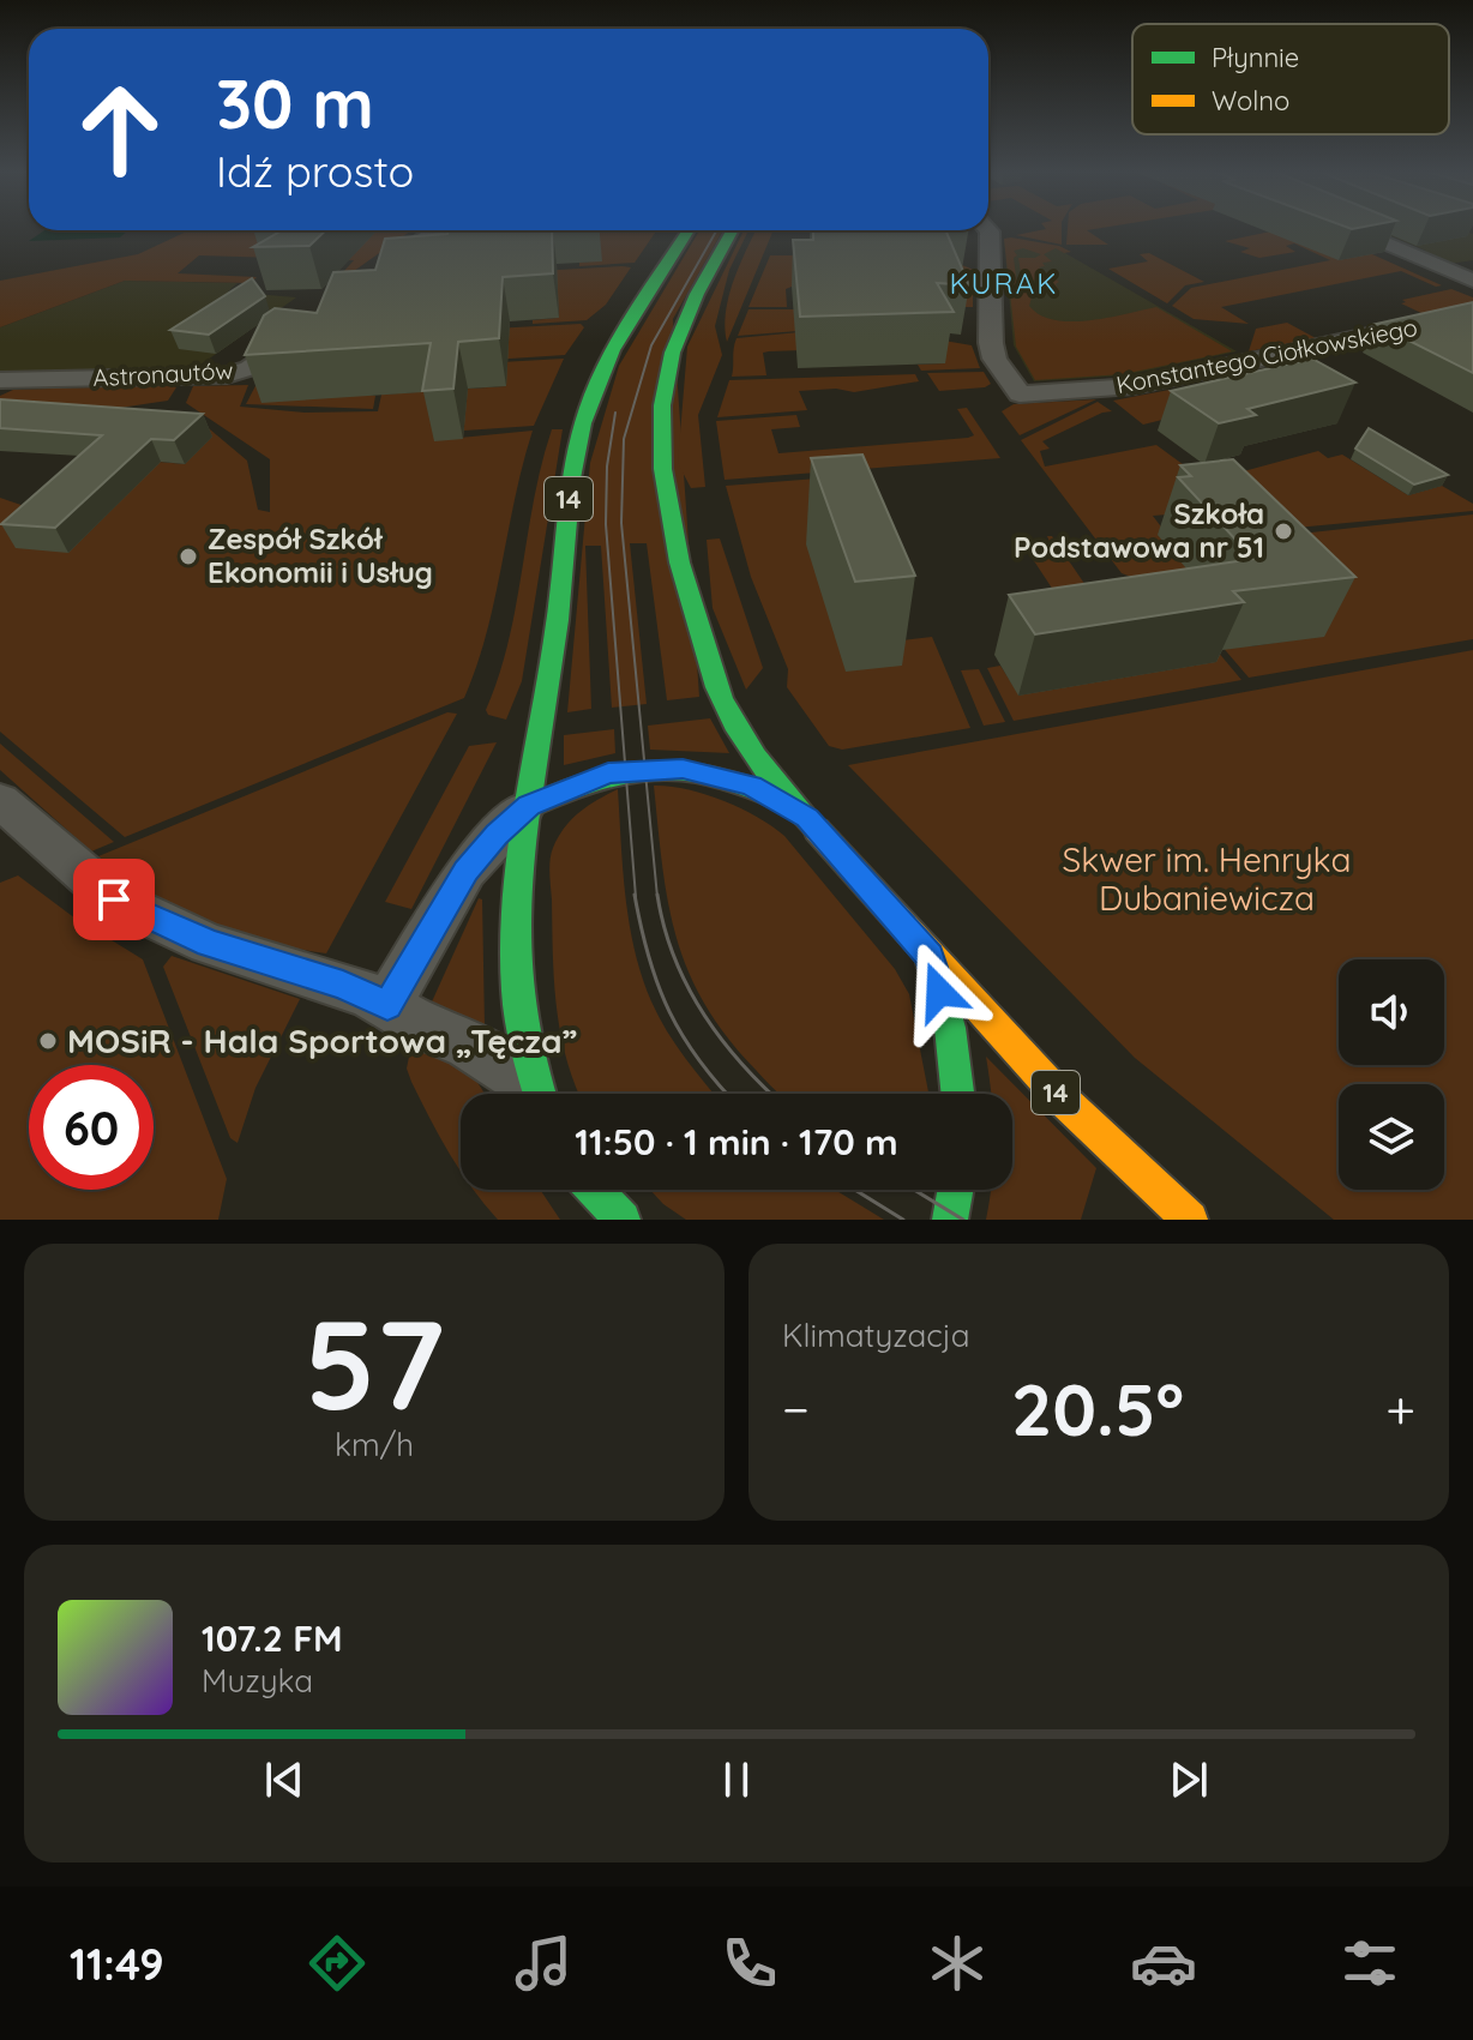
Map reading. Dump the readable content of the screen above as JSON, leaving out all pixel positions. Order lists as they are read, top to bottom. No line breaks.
{"streets":{"main road":["14"],"street":["Konstantego Ciołkowskiego","Astronautów"]},"districts":["KURAK"],"parks":["Skwer im. Henryka Dubaniewicza"],"places":["Szkoła Podstawowa nr 51","Zespół Szkół Ekonomii i Usług","MOSiR - Hala Sportowa „Tęcza”"],"legend":["Płynnie","Wolno"],"page":{"turn":["30 m","Idź prosto"],"limit":"60","trip":"11:50 · 1 min · 170 m","tile":[["57","km/h"],"Klimatyzacja"],"heat":["−","20.5°","+"],"song":["107.2 FM","Muzyka"],"tabs":"11:49"}}
